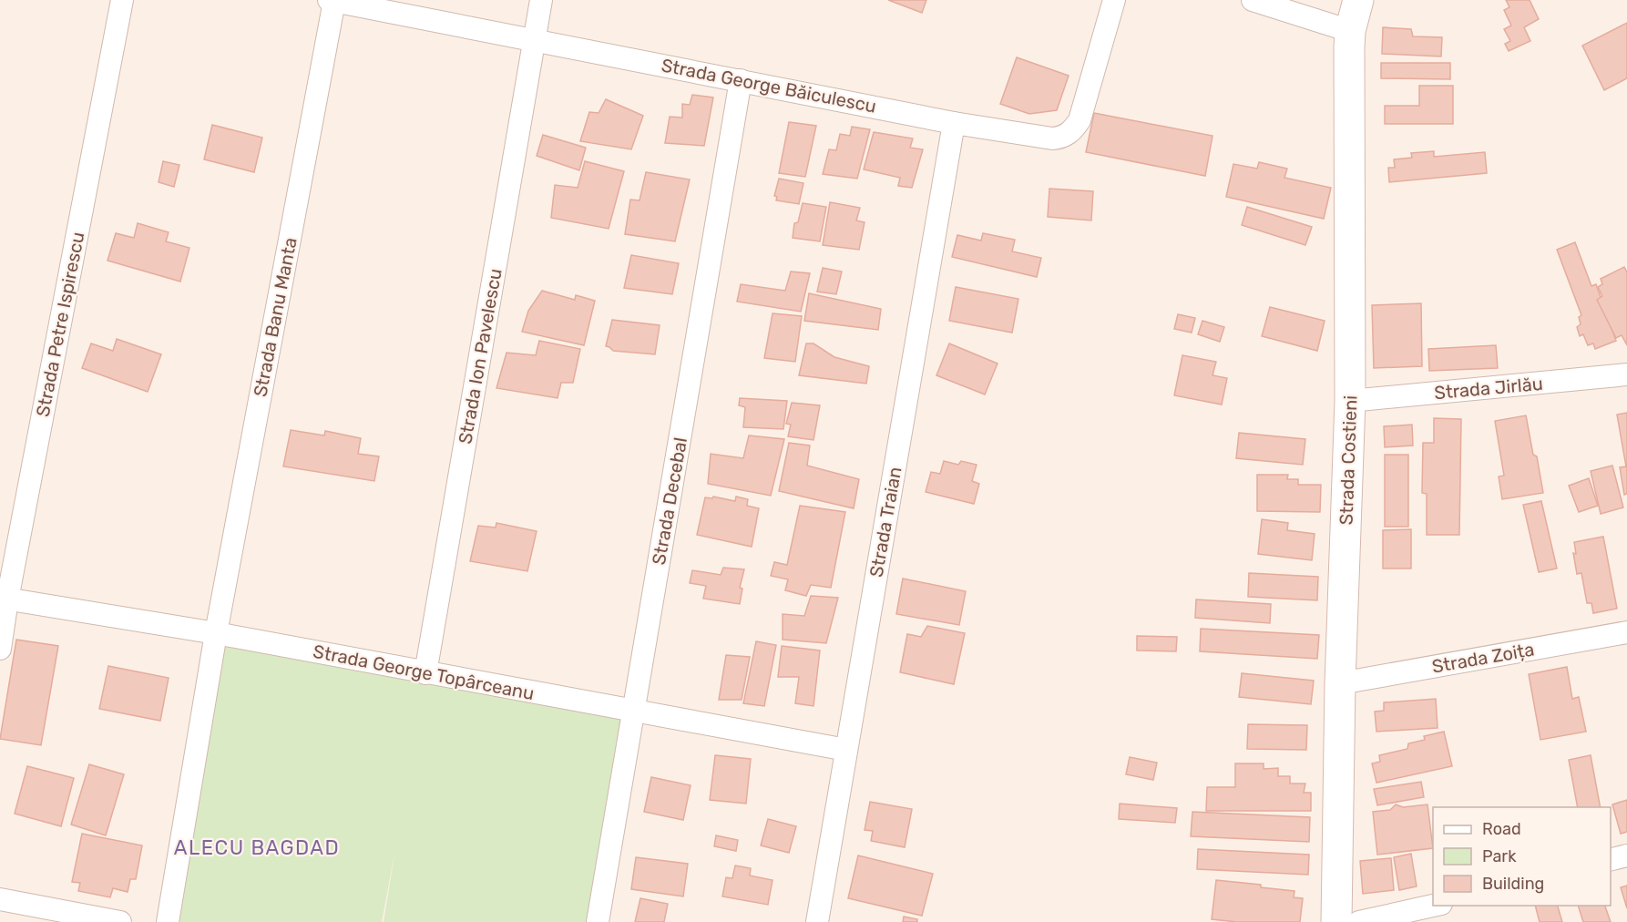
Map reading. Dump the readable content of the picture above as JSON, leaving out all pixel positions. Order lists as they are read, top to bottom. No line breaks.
{"streets":{"street":["Strada George Băiculescu","Strada Banu Manta","Strada Petre Ispirescu","Strada Ion Pavelescu","Strada Jirlău","Strada Costieni","Strada Decebal","Strada Traian","Strada Zoița","Strada George Topârceanu"]},"crossings":[["Strada George Băiculescu","Strada Banu Manta"],["Strada George Băiculescu","Strada Ion Pavelescu"],["Strada George Băiculescu","Strada Decebal"],["Strada George Băiculescu","Strada Traian"],["Strada Banu Manta","Strada George Topârceanu"],["Strada Petre Ispirescu","Strada George Topârceanu"],["Strada Ion Pavelescu","Strada George Topârceanu"],["Strada Jirlău","Strada Costieni"],["Strada Costieni","Strada Zoița"],["Strada Decebal","Strada George Topârceanu"],["Strada Traian","Strada George Topârceanu"]],"districts":["ALECU BAGDAD"],"legend":["Road","Park","Building"]}
